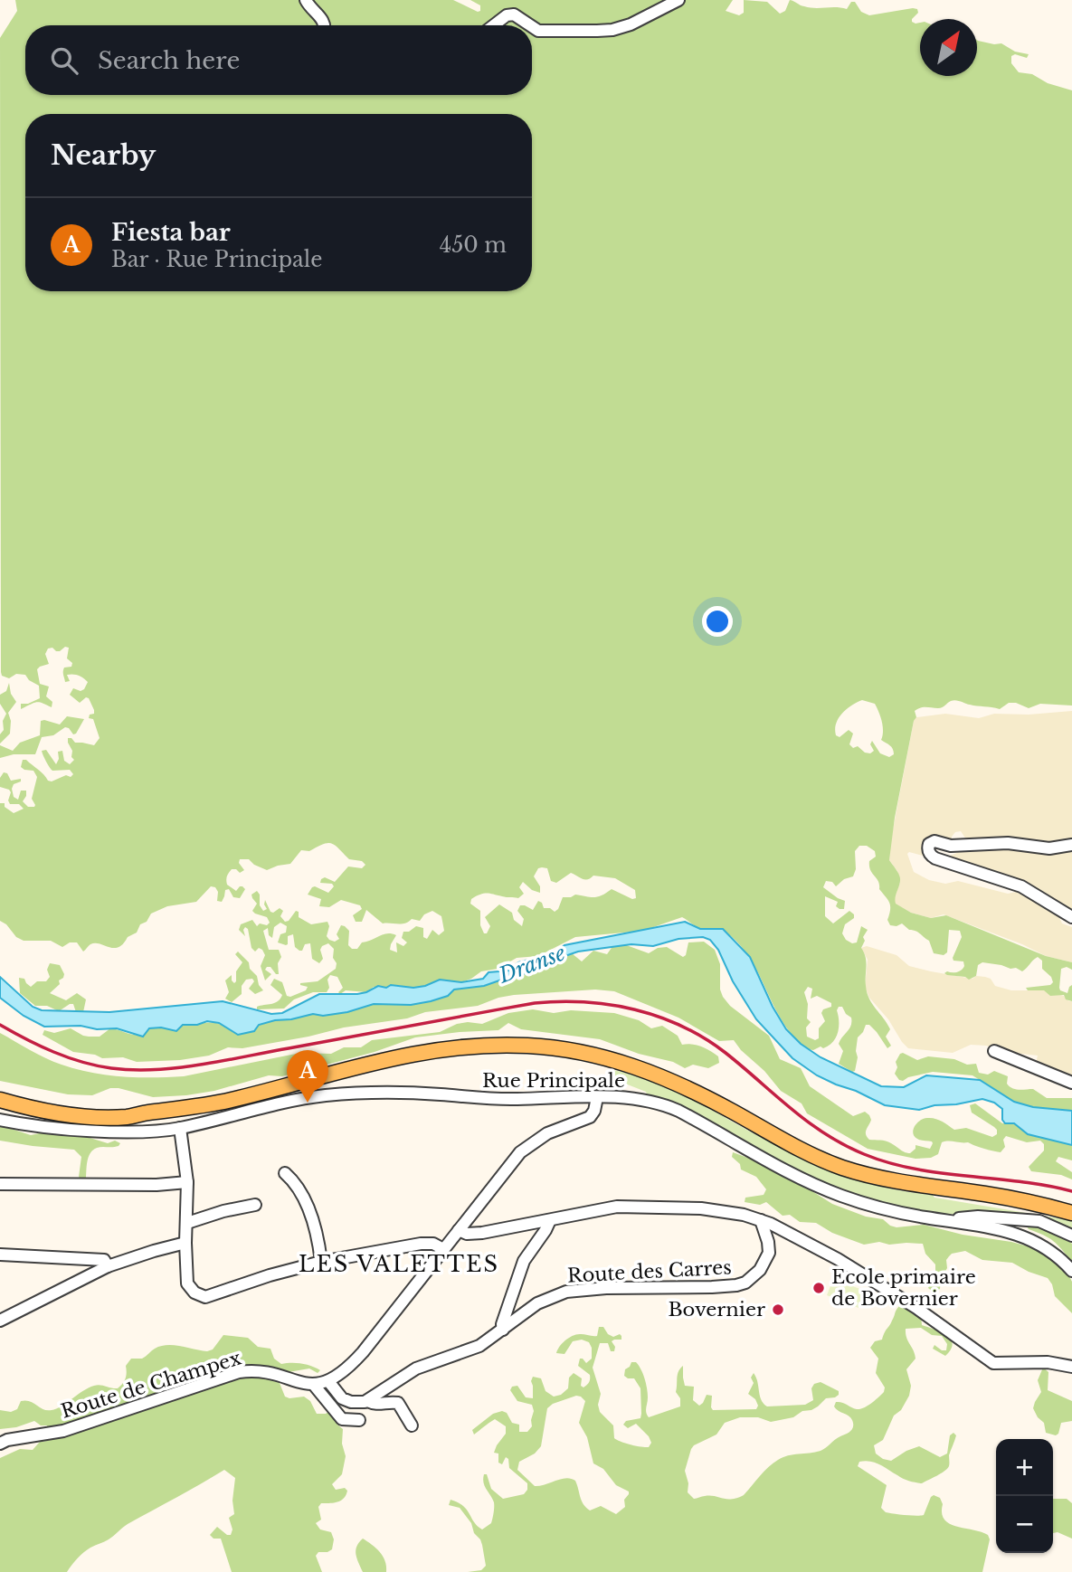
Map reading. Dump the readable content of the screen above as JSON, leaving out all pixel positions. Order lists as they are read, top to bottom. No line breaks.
{"streets":{"street":["Rue Principale","Route des Carres","Route de Champex"]},"crossings":[["Rue Principale","Route de Champex"]],"districts":["LES VALETTES"],"water":["Dranse"],"places":["Ecole primaire de Bovernier","Bovernier"],"north":"top right","page":{"search":"Search here","heading":"Nearby","list":[{"mark":"A","name":"Fiesta bar","note":"Bar · Rue Principale","value":"450 m"}],"pins":"A","map_buttons":["+","−"]}}
